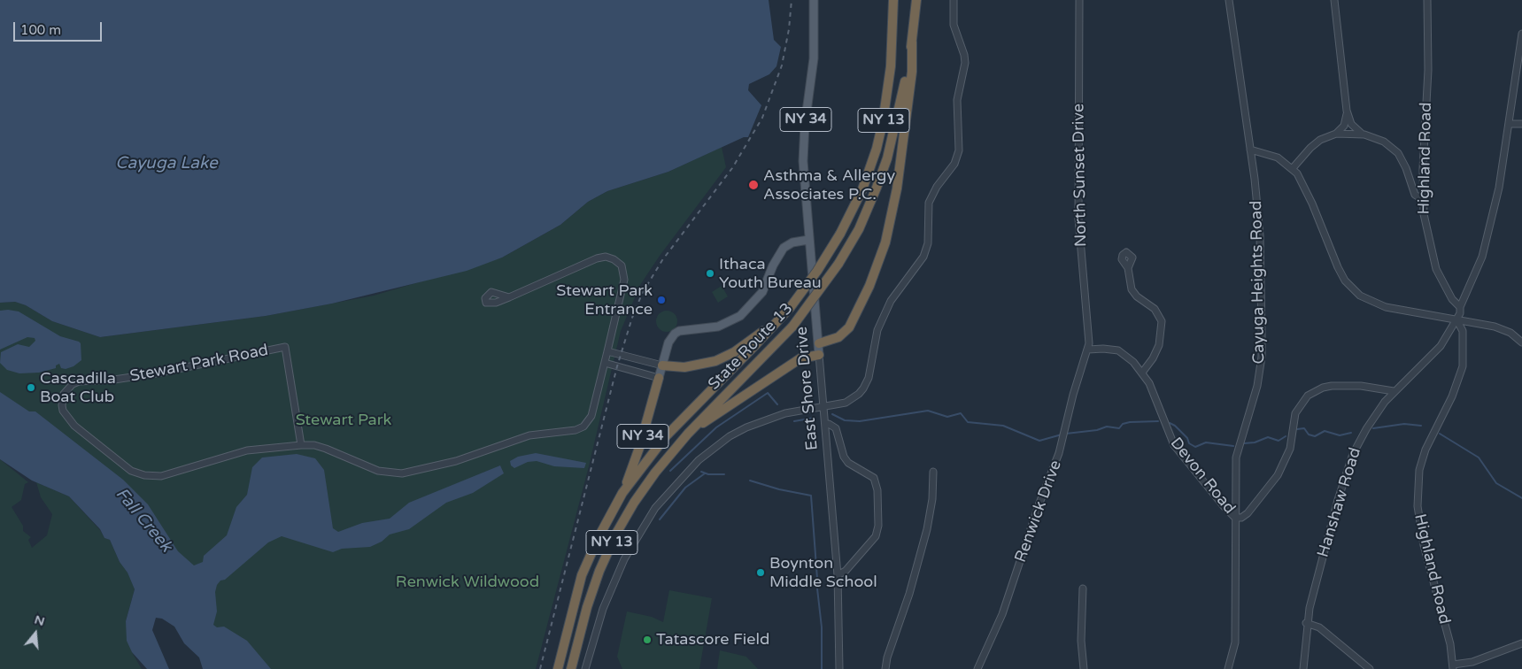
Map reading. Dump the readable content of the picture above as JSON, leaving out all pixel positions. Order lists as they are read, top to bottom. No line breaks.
{"streets":{"highway":["NY 34","NY 13","State Route 13"],"main road":["East Shore Drive"],"street":["Highland Road","North Sunset Drive","Cayuga Heights Road","Stewart Park Road","Devon Road","Hanshaw Road","Renwick Drive"]},"crossings":[["NY 34","State Route 13"],["NY 34","East Shore Drive"],["Highland Road","Hanshaw Road"],["North Sunset Drive","Devon Road"],["North Sunset Drive","Renwick Drive"],["Cayuga Heights Road","Devon Road"],["Devon Road","Hanshaw Road"],["Devon Road","Renwick Drive"]],"water":["Cayuga Lake","Fall Creek"],"parks":["Stewart Park","Renwick Wildwood"],"places":["Asthma & Allergy Associates P.C.","Ithaca Youth Bureau","Stewart Park Entrance","Cascadilla Boat Club","Boynton Middle School","Tatascore Field"],"scale_bar":"100 m","north":"top"}
